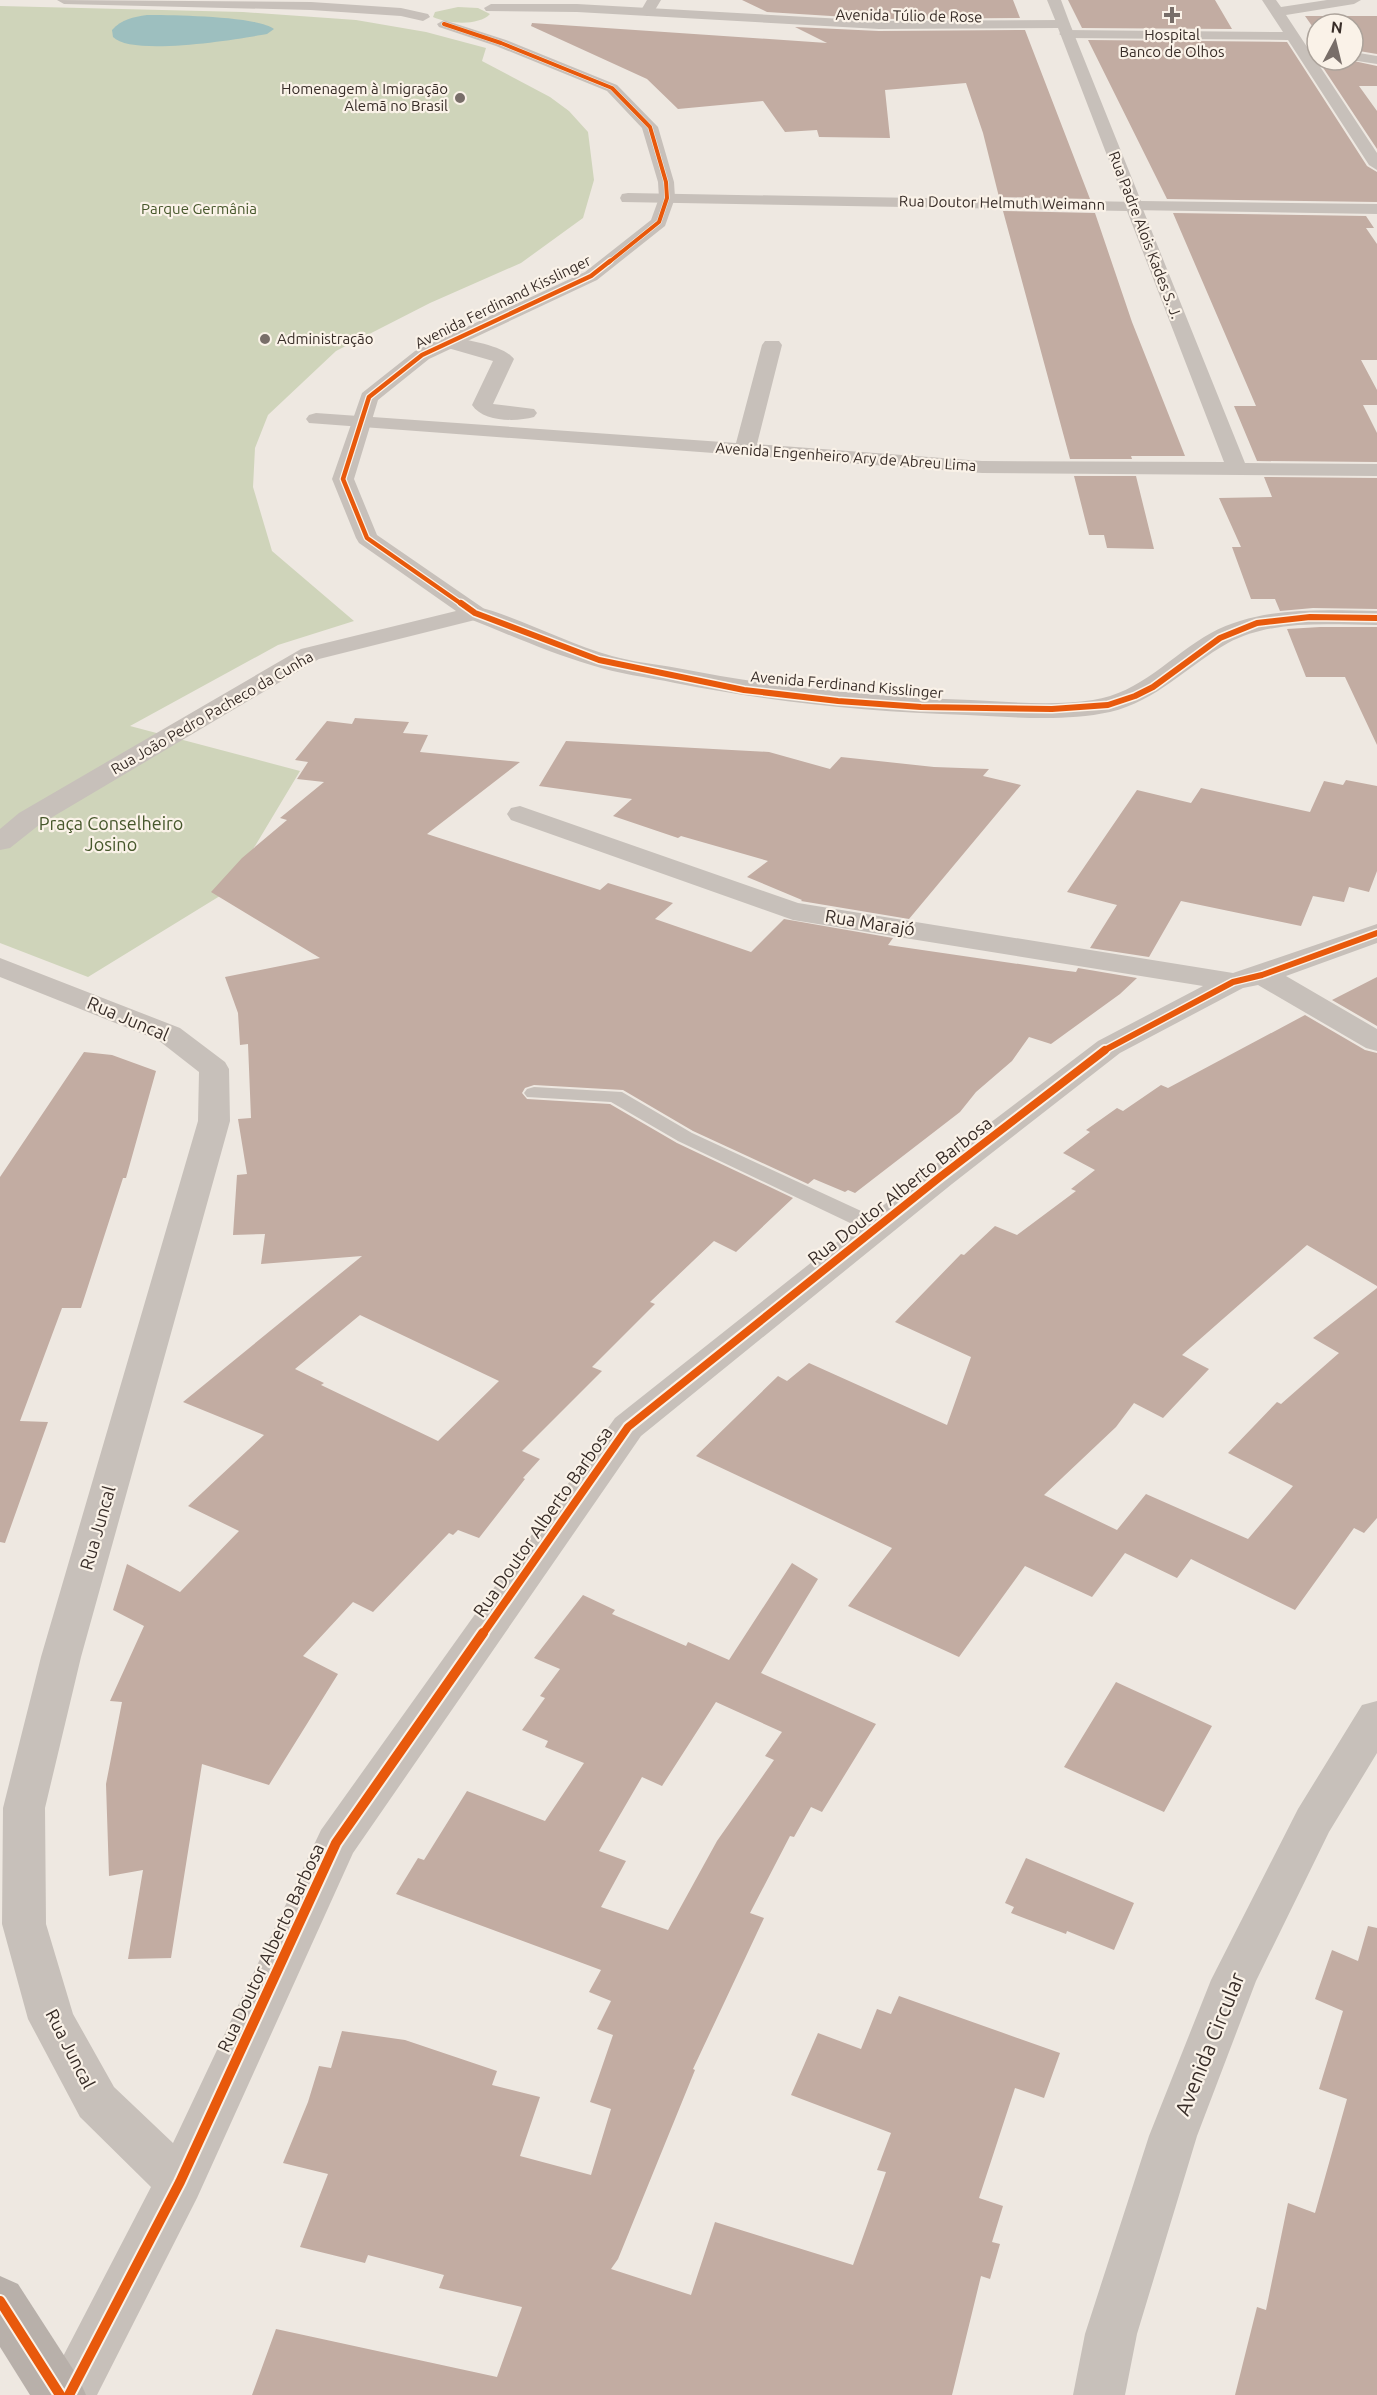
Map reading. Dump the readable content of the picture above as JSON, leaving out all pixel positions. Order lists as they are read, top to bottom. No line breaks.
{"streets":{"street":["Avenida Túlio de Rose","Rua Doutor Helmuth Weimann","Rua Padre Alois Kades S. J.","Avenida Ferdinand Kisslinger","Avenida Engenheiro Ary de Abreu Lima","Rua João Pedro Pacheco da Cunha","Rua Marajó","Rua Juncal","Rua Doutor Alberto Barbosa","Avenida Circular"]},"crossings":[["Avenida Túlio de Rose","Rua Padre Alois Kades S. J."],["Rua Doutor Helmuth Weimann","Rua Padre Alois Kades S. J."],["Rua Doutor Helmuth Weimann","Avenida Ferdinand Kisslinger"],["Rua Padre Alois Kades S. J.","Avenida Engenheiro Ary de Abreu Lima"],["Avenida Ferdinand Kisslinger","Avenida Engenheiro Ary de Abreu Lima"],["Avenida Ferdinand Kisslinger","Rua João Pedro Pacheco da Cunha"],["Rua Marajó","Rua Doutor Alberto Barbosa"],["Rua Juncal","Rua Doutor Alberto Barbosa"]],"parks":["Parque Germânia","Praça Conselheiro Josino"],"places":{"health":["Hospital Banco de Olhos"],"other":["Homenagem à Imigração Alemã no Brasil","Administração"]},"north":"top"}
